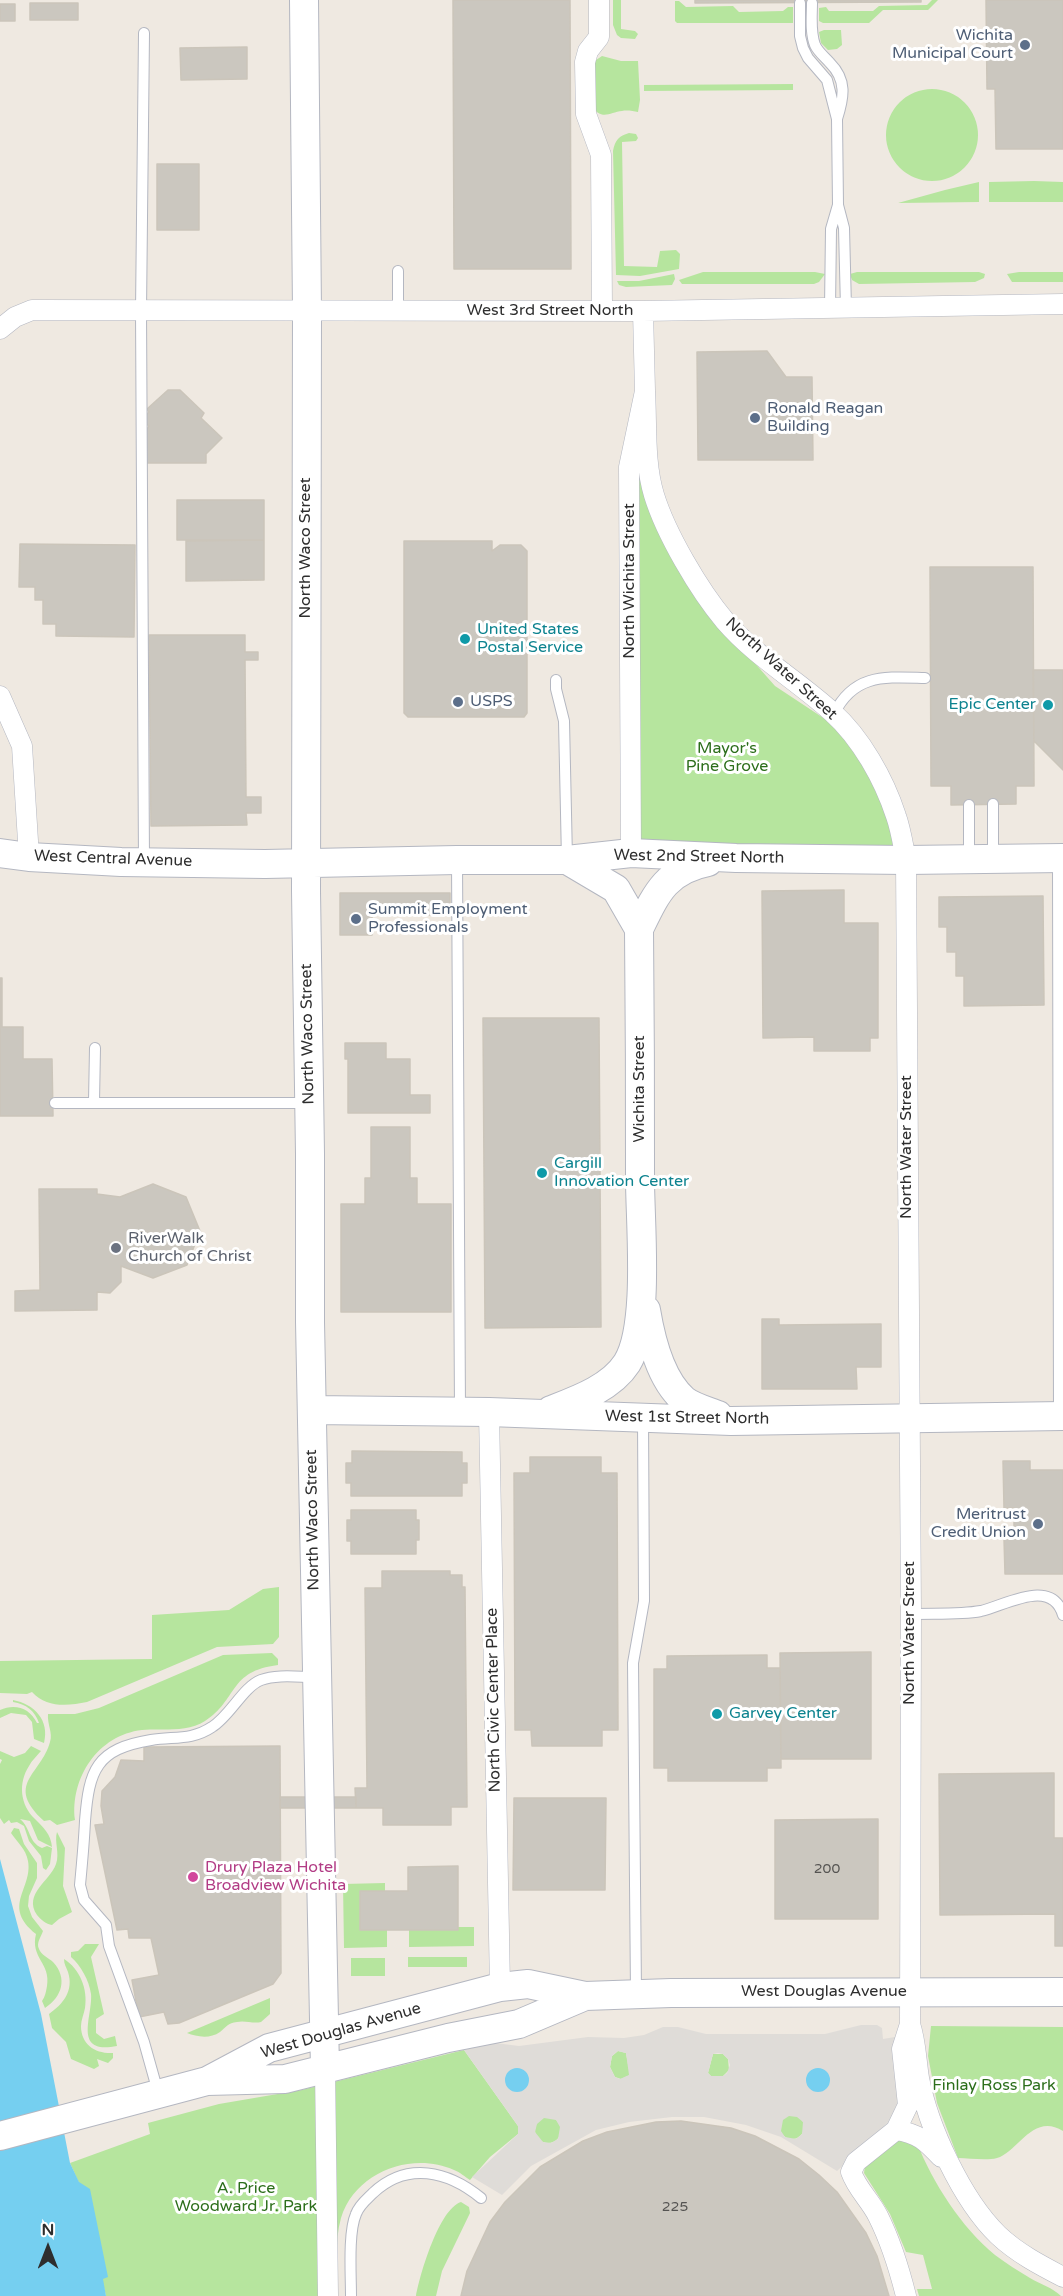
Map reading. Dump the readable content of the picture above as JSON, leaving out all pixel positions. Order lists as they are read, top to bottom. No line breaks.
{"streets":{"street":["West 3rd Street North","North Waco Street","North Wichita Street","North Water Street","West 2nd Street North","West Central Avenue","Wichita Street","West 1st Street North","North Civic Center Place","West Douglas Avenue"]},"crossings":[["West 3rd Street North","North Waco Street"],["West 3rd Street North","North Wichita Street"],["North Waco Street","West 2nd Street North"],["North Waco Street","West 1st Street North"],["North Waco Street","West Douglas Avenue"],["North Wichita Street","North Water Street"],["North Wichita Street","West 2nd Street North"],["North Water Street","West 2nd Street North"],["North Water Street","West 1st Street North"],["North Water Street","West Douglas Avenue"],["West 2nd Street North","West Central Avenue"],["West 1st Street North","North Civic Center Place"],["North Civic Center Place","West Douglas Avenue"]],"parks":["Mayor's Pine Grove","Finlay Ross Park","A. Price Woodward Jr. Park"],"places":["Wichita Municipal Court","Ronald Reagan Building","United States Postal Service","USPS","Epic Center","Summit Employment Professionals","Cargill Innovation Center","RiverWalk Church of Christ","Meritrust Credit Union","Garvey Center","Drury Plaza Hotel Broadview Wichita"],"house_numbers":["200","225"],"north":"top"}
